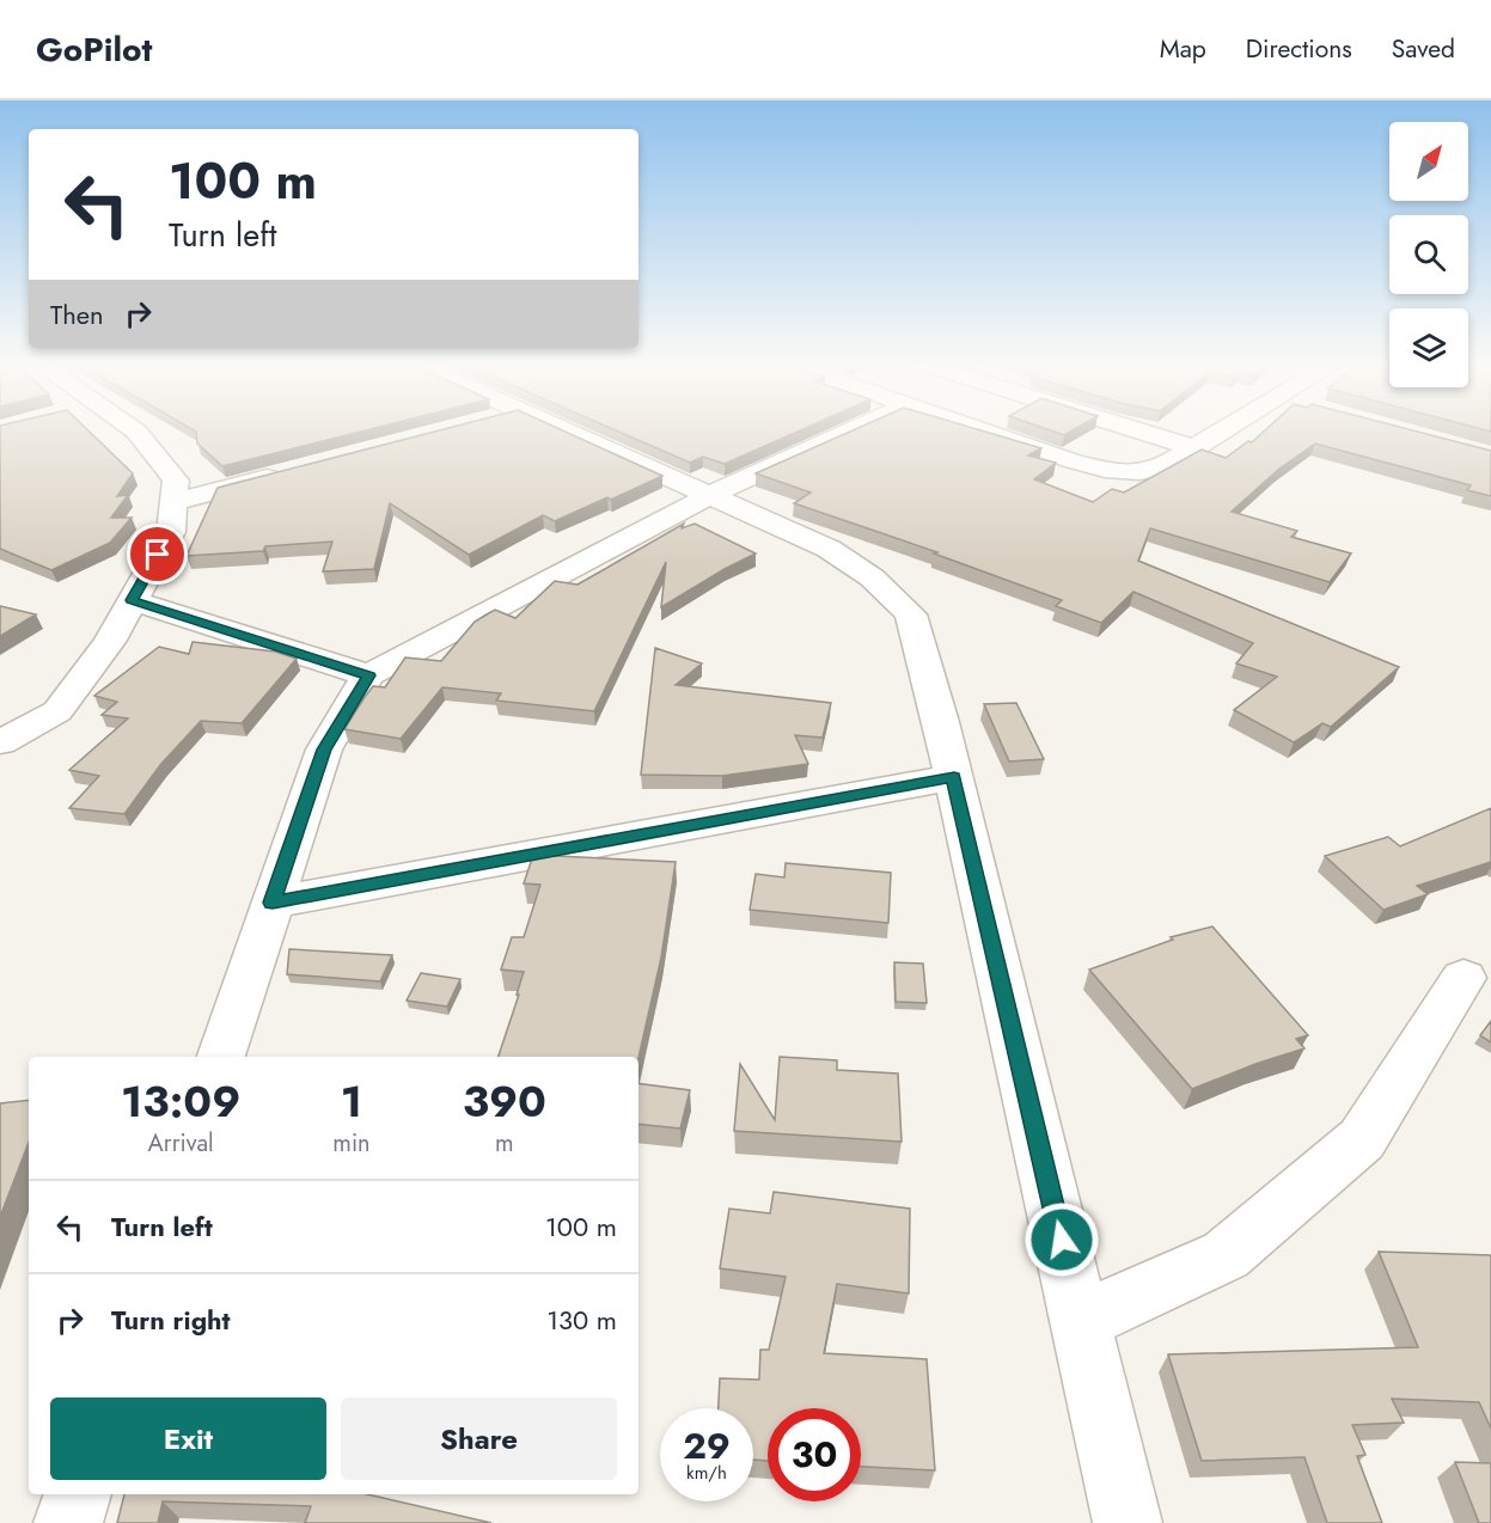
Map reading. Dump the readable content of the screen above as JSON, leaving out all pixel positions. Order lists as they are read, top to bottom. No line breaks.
{"north":"top right","page":{"header":"GoPilot","nav":["Map","Directions","Saved"],"turn":["100 m","Turn left"],"then":"Then","eta":["13:09","Arrival","1","min","390","m"],"list":[{"name":"Turn left","value":"100 m"},{"name":"Turn right","value":"130 m"}],"buttons":["Exit","Share"],"speed":"29 km/h","limit":"30"}}
